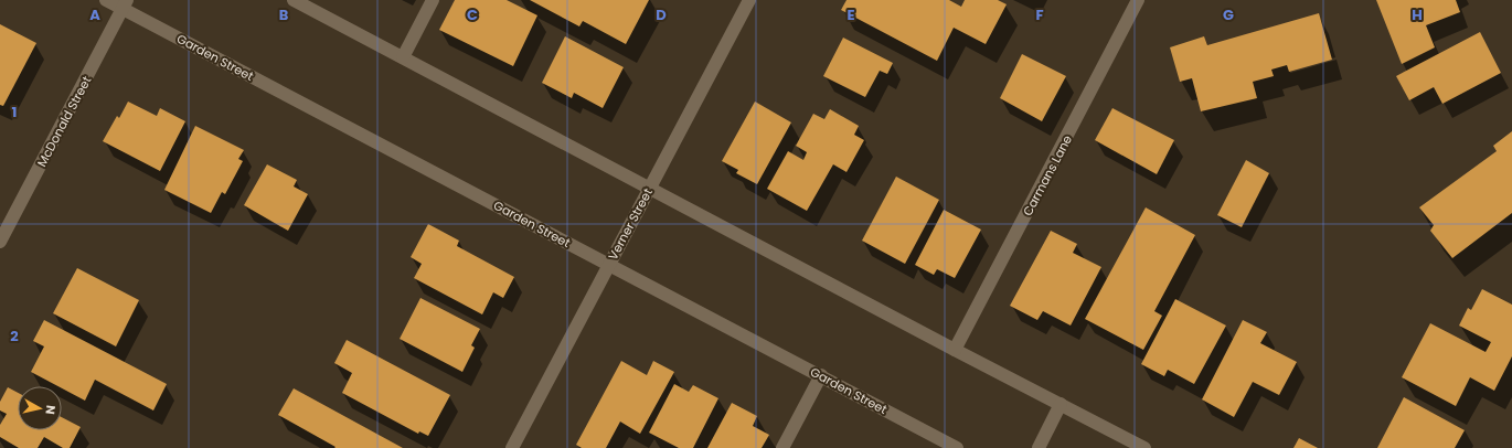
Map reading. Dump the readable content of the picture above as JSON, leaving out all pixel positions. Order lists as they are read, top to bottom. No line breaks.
{"streets":{"street":["Garden Street","McDonald Street","Carmans Lane","Verner Street"]},"crossings":[["Garden Street","McDonald Street"],["Garden Street","Verner Street"]],"north":"right","grid":{"columns":["A","B","C","D","E","F","G","H"],"rows":["1","2"]}}
